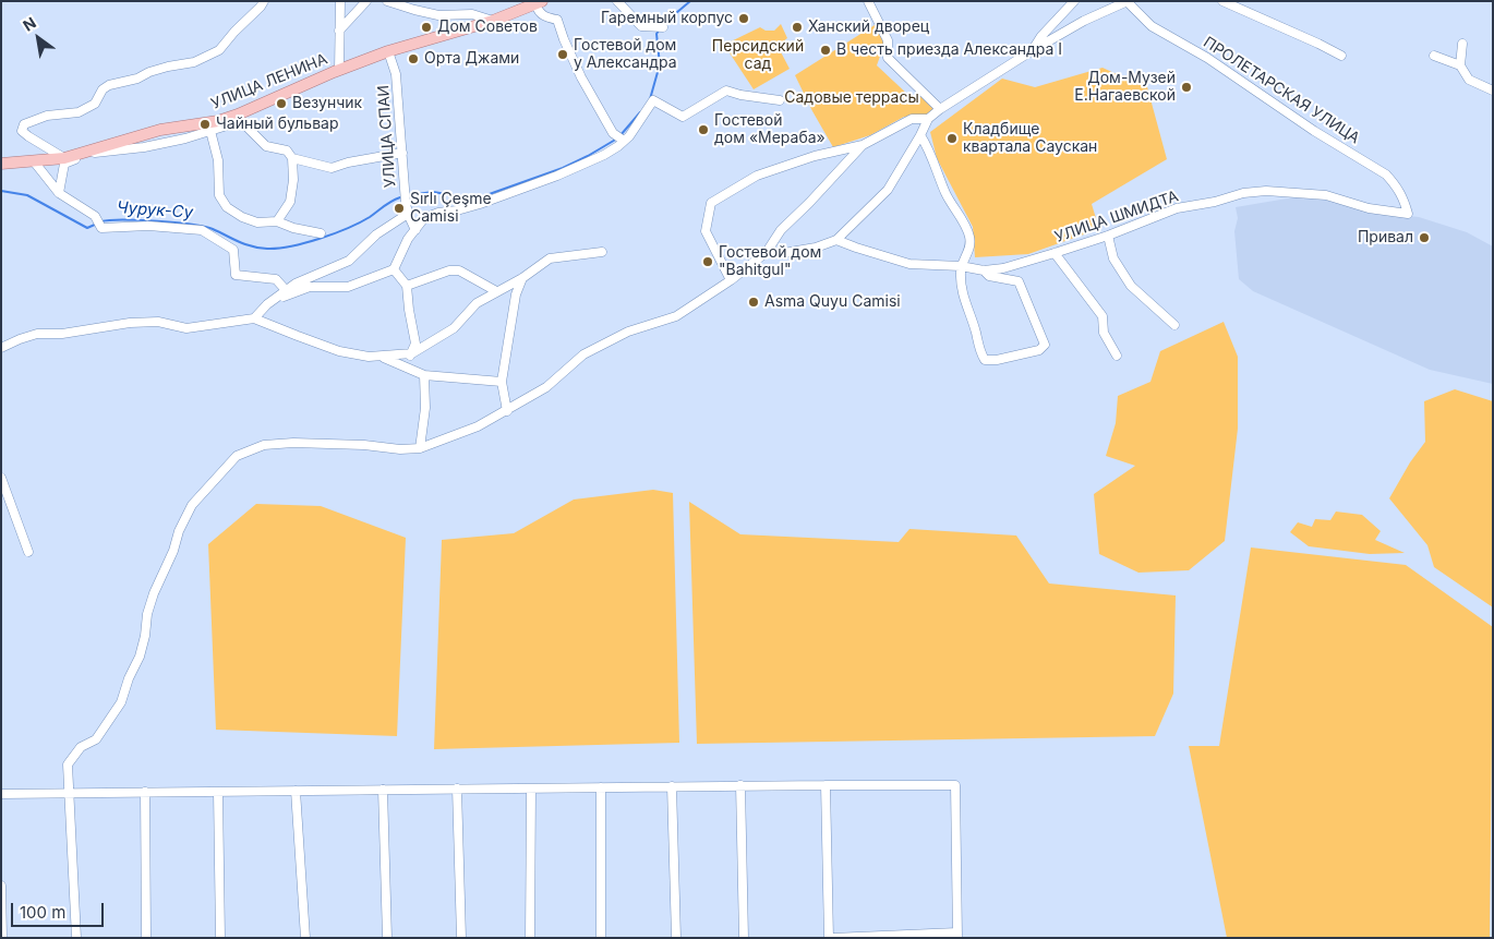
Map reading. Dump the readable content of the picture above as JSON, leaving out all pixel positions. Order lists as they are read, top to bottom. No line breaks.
{"streets":{"main road":["УЛИЦА ЛЕНИНА"],"street":["ПРОЛЕТАРСКАЯ УЛИЦА","УЛИЦА СПАИ","УЛИЦА ШМИДТА"]},"crossings":[["УЛИЦА ЛЕНИНА","УЛИЦА СПАИ"],["ПРОЛЕТАРСКАЯ УЛИЦА","УЛИЦА ШМИДТА"]],"water":["Чурук-Су"],"parks":["Персидский сад","Садовые террасы"],"places":["Гаремный корпус","Дом Советов","Ханский дворец","В честь приезда Александра I","Гостевой дом у Александра","Орта Джами","Дом-Музей Е.Нагаевской","Везунчик","Чайный бульвар","Гостевой дом «Мераба»","Кладбище квартала Саускан","Sırlı Çeşme Camisi","Привал","Гостевой дом \"Bahitgul\"","Asma Quyu Camisi"],"scale_bar":"100 m","north":"top left"}
